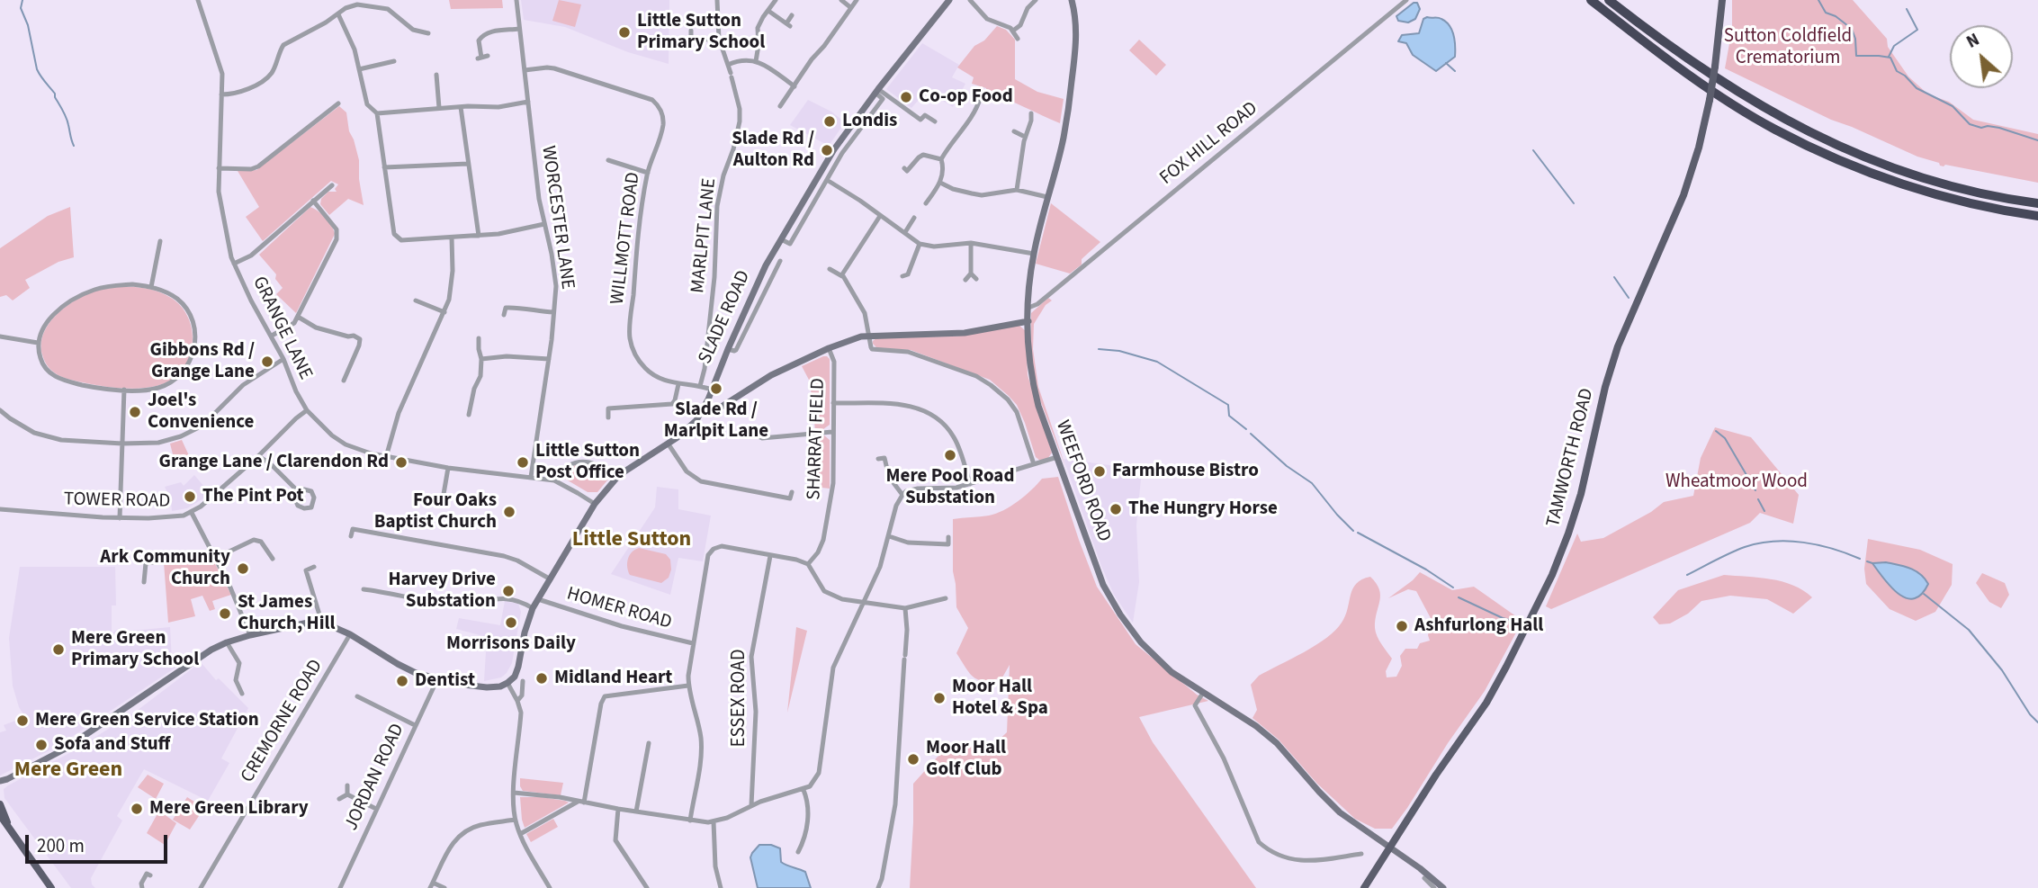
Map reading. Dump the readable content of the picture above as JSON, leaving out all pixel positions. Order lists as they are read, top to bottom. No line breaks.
{"streets":{"main road":["SLADE ROAD","TAMWORTH ROAD","WEEFORD ROAD"],"street":["FOX HILL ROAD","WORCESTER LANE","MARLPIT LANE","WILLMOTT ROAD","GRANGE LANE","SHARRAT FIELD","TOWER ROAD","HOMER ROAD","ESSEX ROAD","CREMORNE ROAD","JORDAN ROAD"]},"crossings":[["FOX HILL ROAD","WEEFORD ROAD"],["WORCESTER LANE","WILLMOTT ROAD"],["WORCESTER LANE","GRANGE LANE"],["MARLPIT LANE","WILLMOTT ROAD"],["WILLMOTT ROAD","SLADE ROAD"],["GRANGE LANE","TOWER ROAD"],["TAMWORTH ROAD","WEEFORD ROAD"]],"districts":["Little Sutton","Mere Green"],"parks":["Sutton Coldfield Crematorium","Wheatmoor Wood"],"places":["Little Sutton Primary School","Co-op Food","Londis","Slade Rd / Aulton Rd","Gibbons Rd / Grange Lane","Slade Rd / Marlpit Lane","Joel's Convenience","Mere Pool Road Substation","Grange Lane / Clarendon Rd","Little Sutton Post Office","Farmhouse Bistro","The Pint Pot","The Hungry Horse","Four Oaks Baptist Church","Ark Community Church","Harvey Drive Substation","St James Church, Hill","Morrisons Daily","Ashfurlong Hall","Mere Green Primary School","Midland Heart","Dentist","Moor Hall Hotel & Spa","Mere Green Service Station","Sofa and Stuff","Moor Hall Golf Club","Mere Green Library"],"scale_bar":"200 m","north":"top left"}
